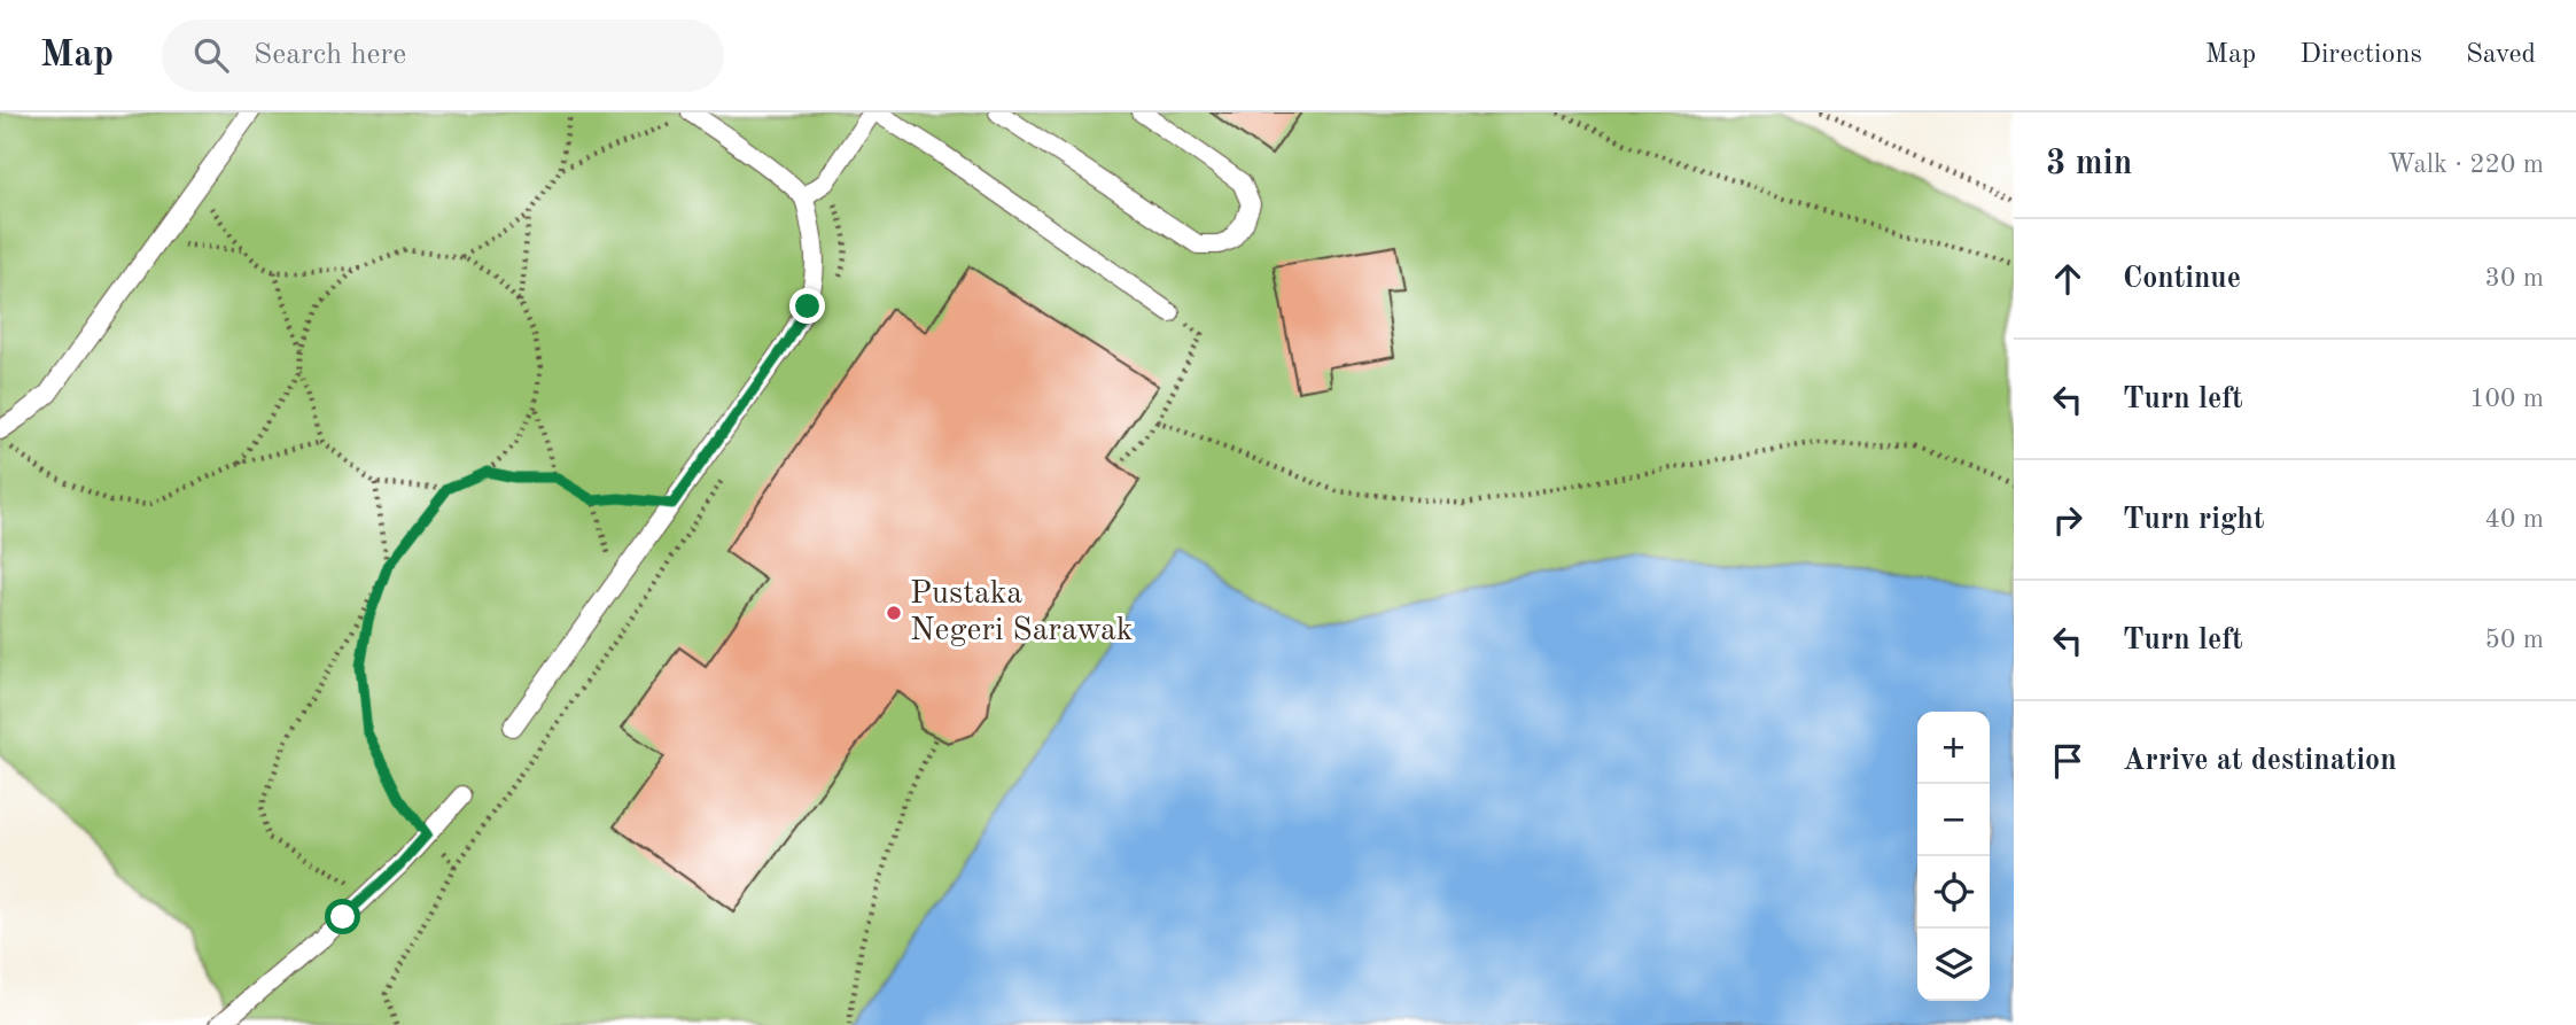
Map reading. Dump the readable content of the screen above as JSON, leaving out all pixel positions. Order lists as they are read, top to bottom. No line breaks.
{"places":["Pustaka Negeri Sarawak"],"page":{"header":"Map","search":"Search here","nav":["Map","Directions","Saved"],"heading":["3 min","Walk · 220 m"],"list":[["Continue","30 m"],["Turn left","100 m"],["Turn right","40 m"],["Turn left","50 m"],"Arrive at destination"],"map_buttons":["+","−"]}}
